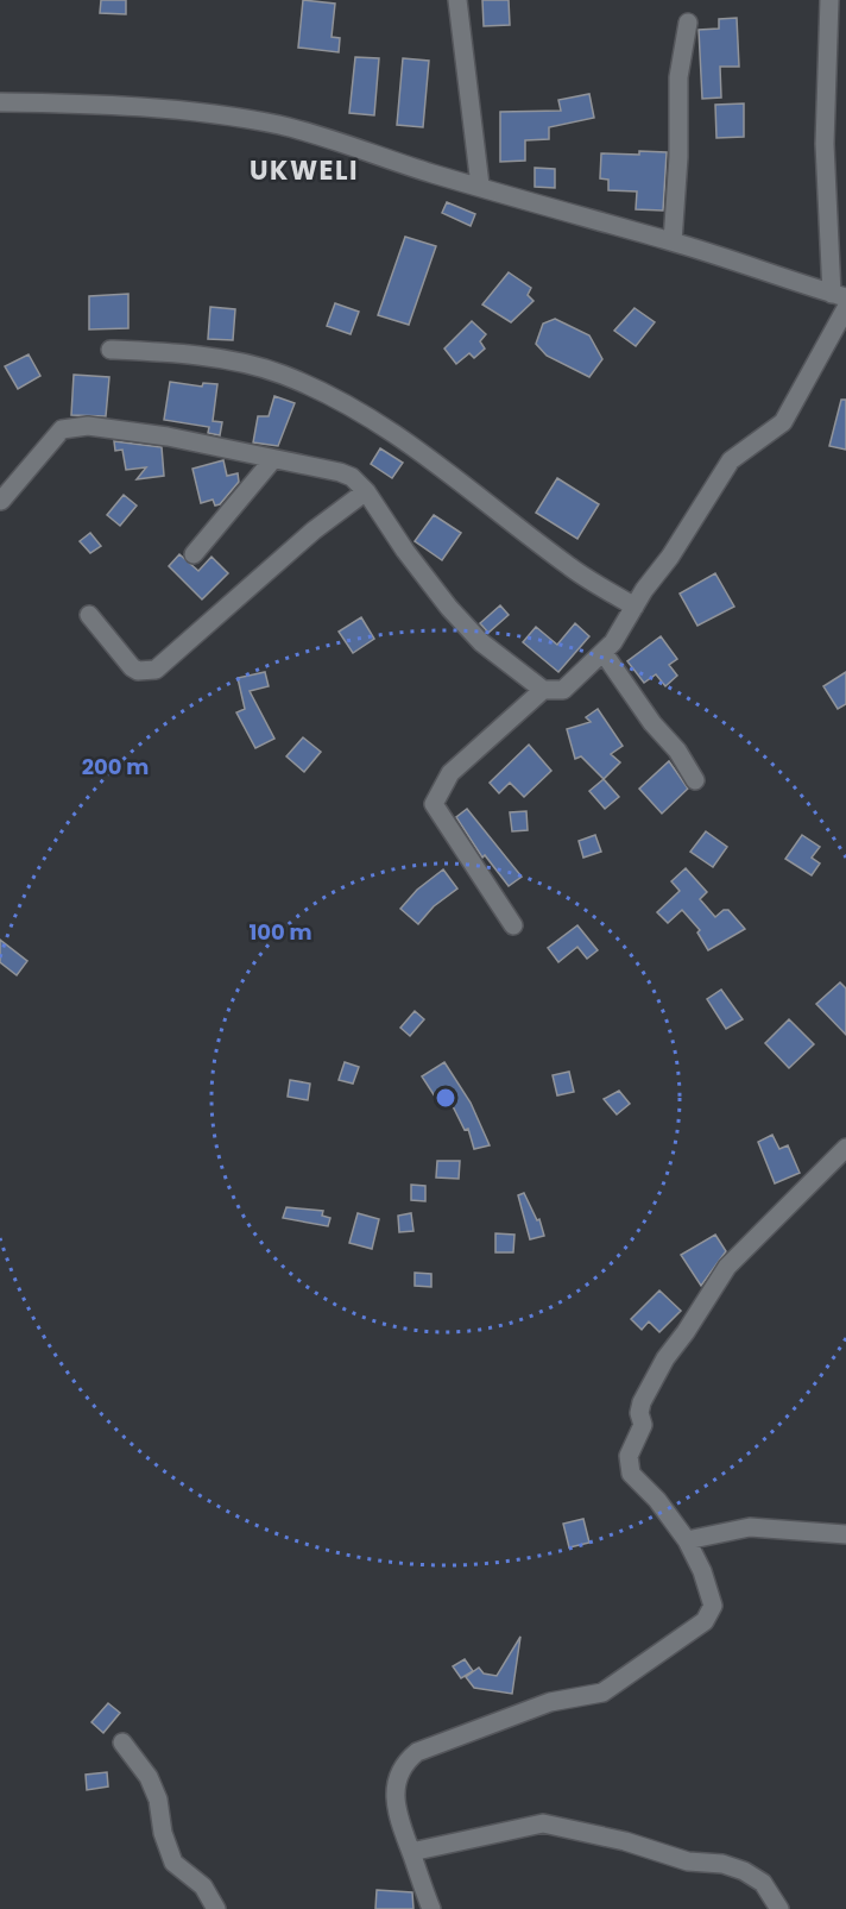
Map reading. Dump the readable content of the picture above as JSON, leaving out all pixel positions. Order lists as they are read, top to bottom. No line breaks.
{"districts":["UKWELI"],"rings":["200 m","100 m"]}
